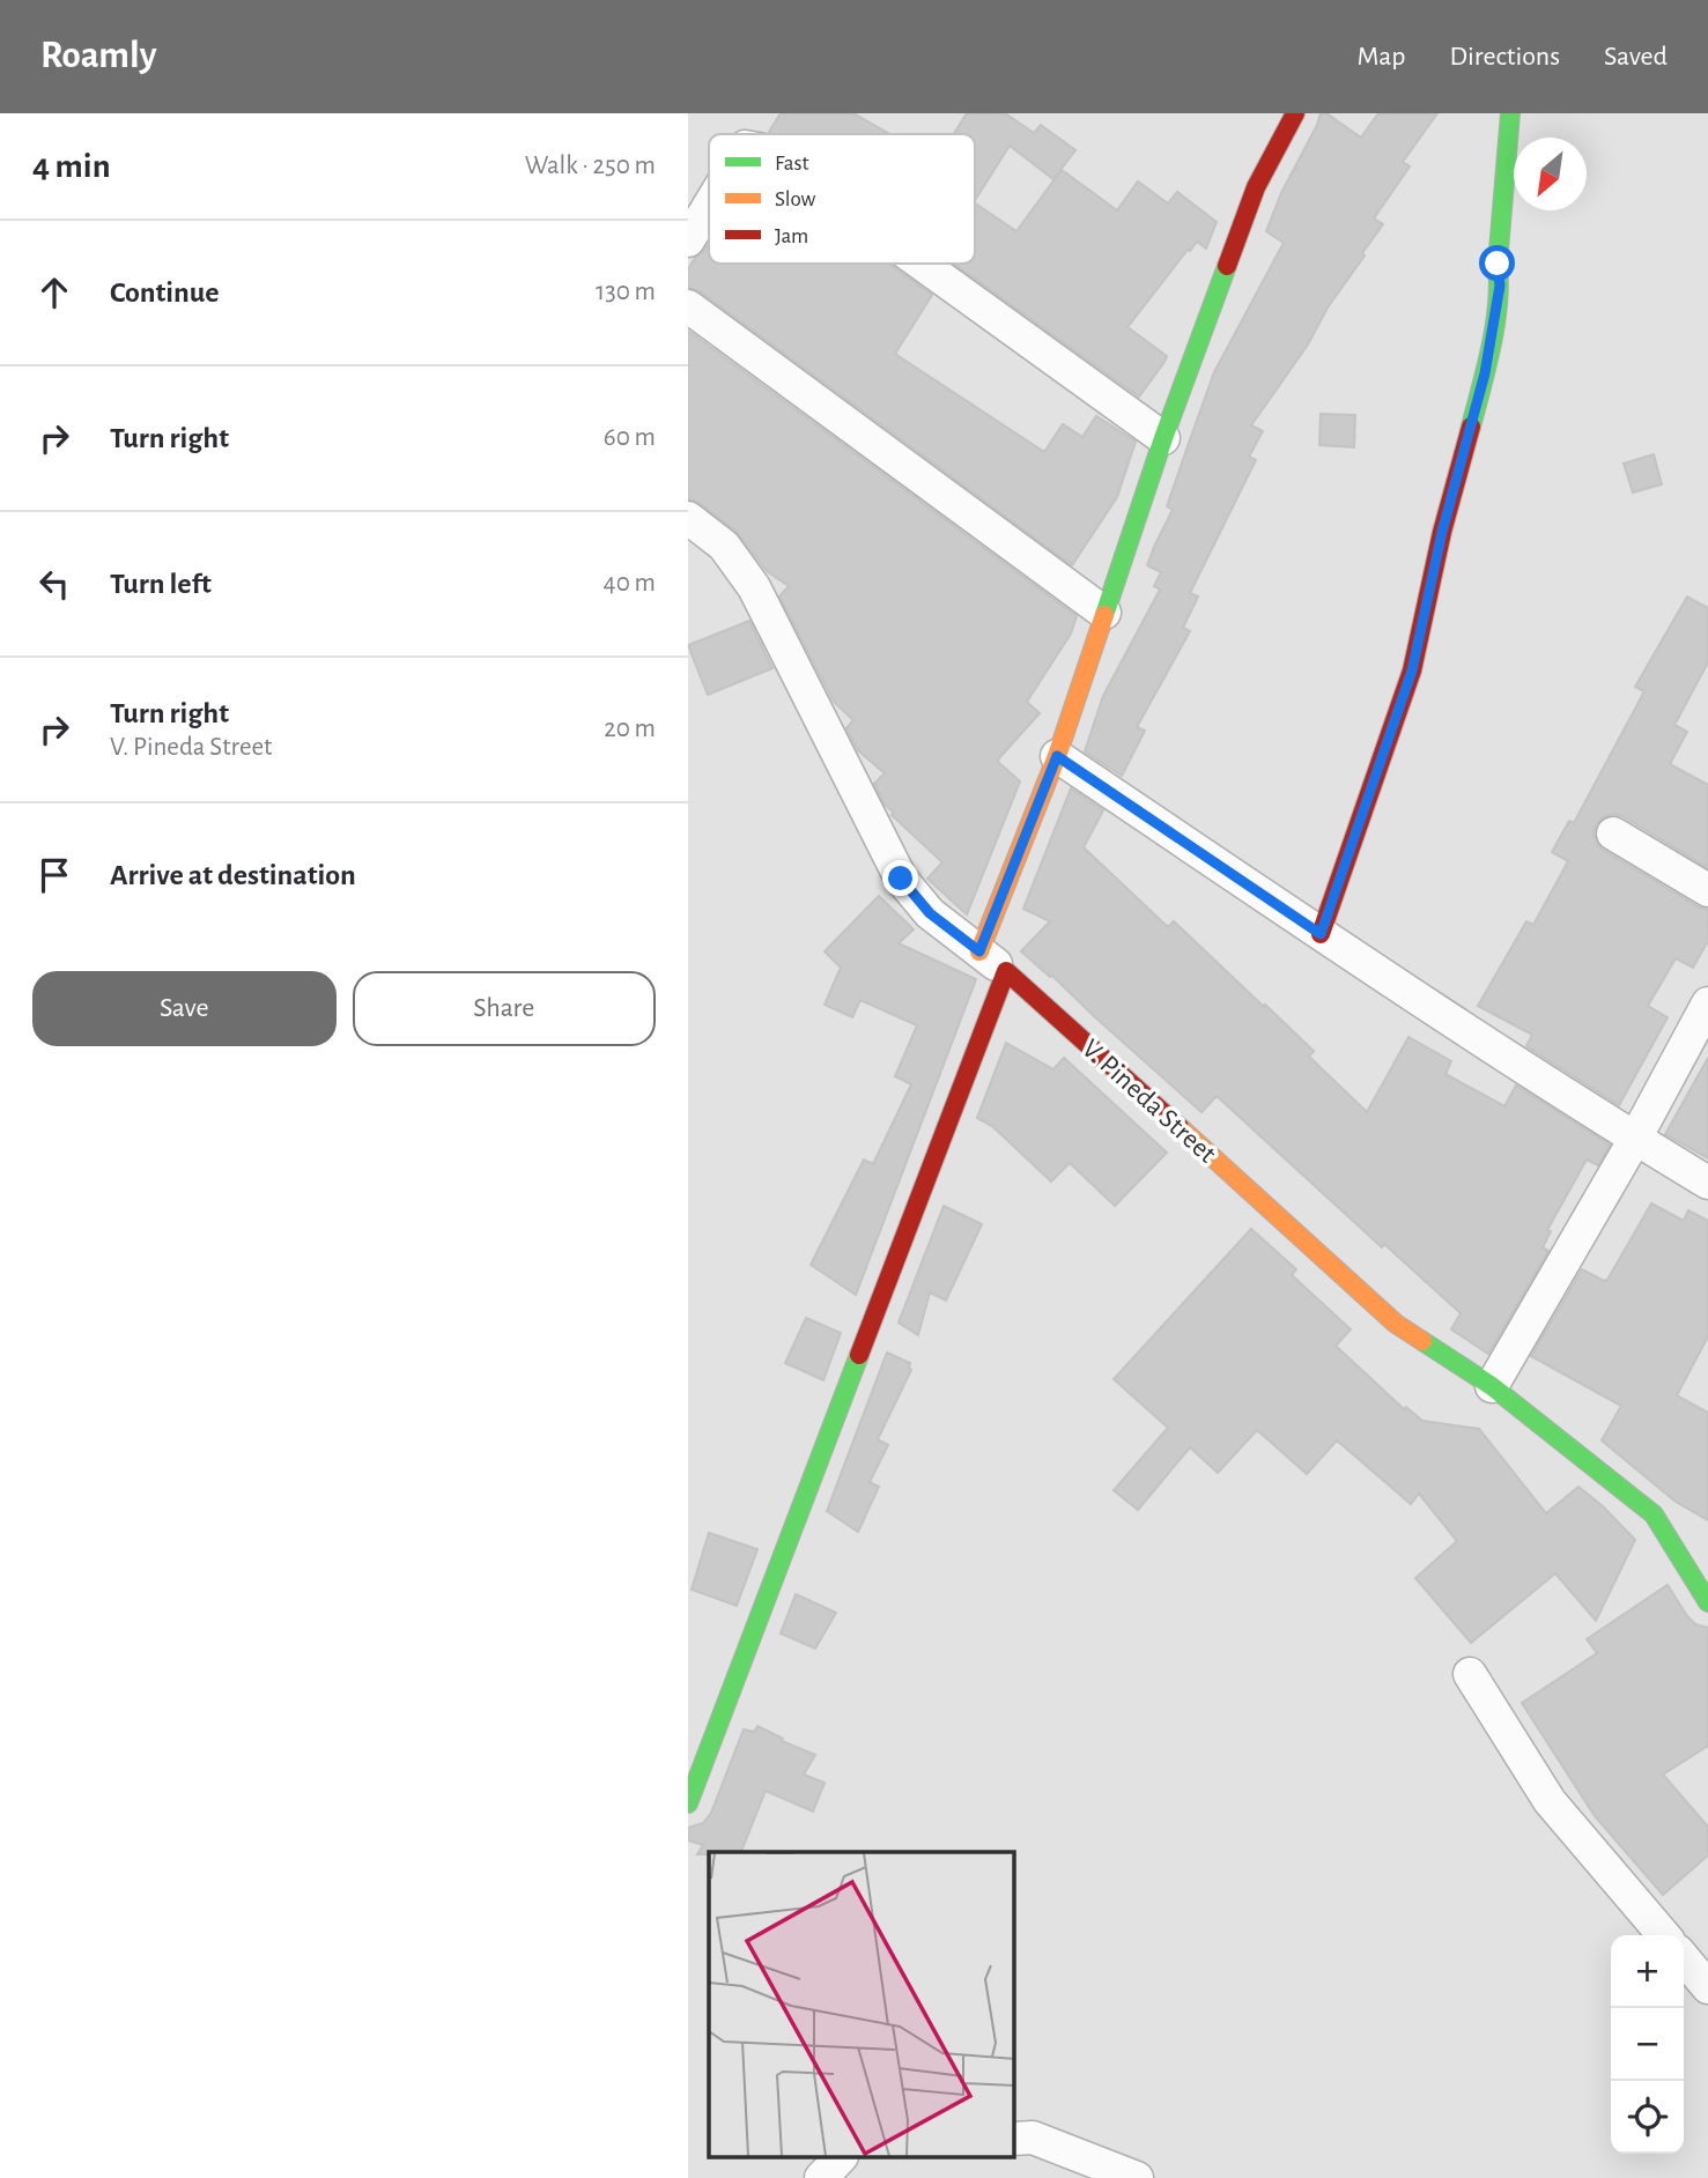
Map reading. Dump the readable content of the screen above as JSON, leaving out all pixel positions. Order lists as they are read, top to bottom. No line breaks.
{"streets":{"street":["V. Pineda Street"]},"legend":["Fast","Slow","Jam"],"north":"bottom left","page":{"header":"Roamly","nav":["Map","Directions","Saved"],"heading":["4 min","Walk · 250 m"],"list":[["Continue","130 m"],["Turn right","60 m"],["Turn left","40 m"],["Turn right","V. Pineda Street","20 m"],"Arrive at destination"],"buttons":["Save","Share"],"map_buttons":["+","−"]}}
